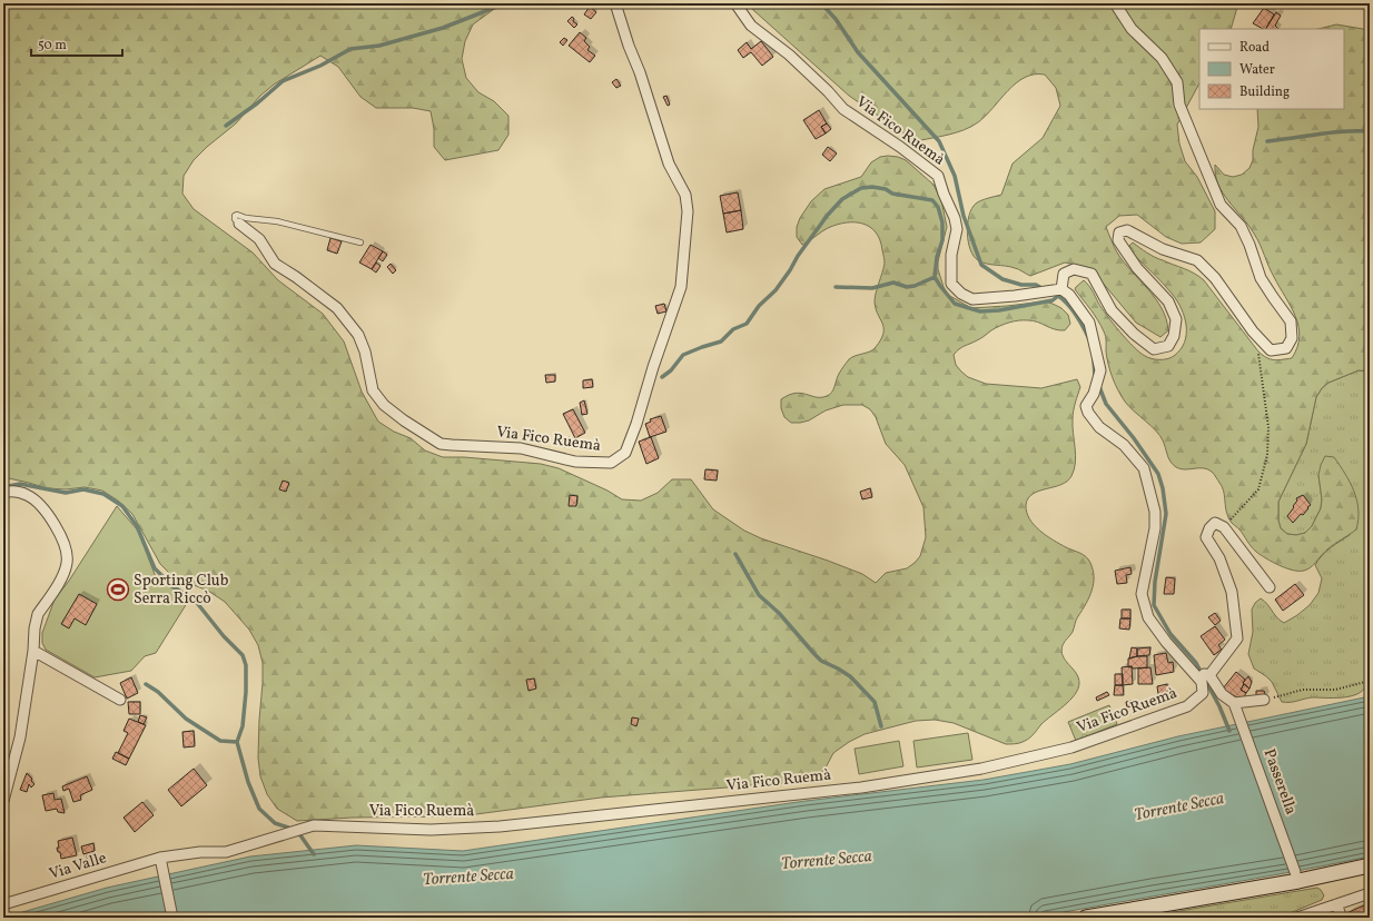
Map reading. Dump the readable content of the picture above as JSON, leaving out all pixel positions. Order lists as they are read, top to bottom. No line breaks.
{"streets":{"street":["Via Fico Ruemà","Passerella","Via Valle"]},"crossings":[["Via Fico Ruemà","Via Valle"]],"water":["Torrente Secca"],"places":{"sports":["Sporting Club Serra Riccò"]},"legend":["Road","Water","Building"],"scale_bar":"50 m"}
